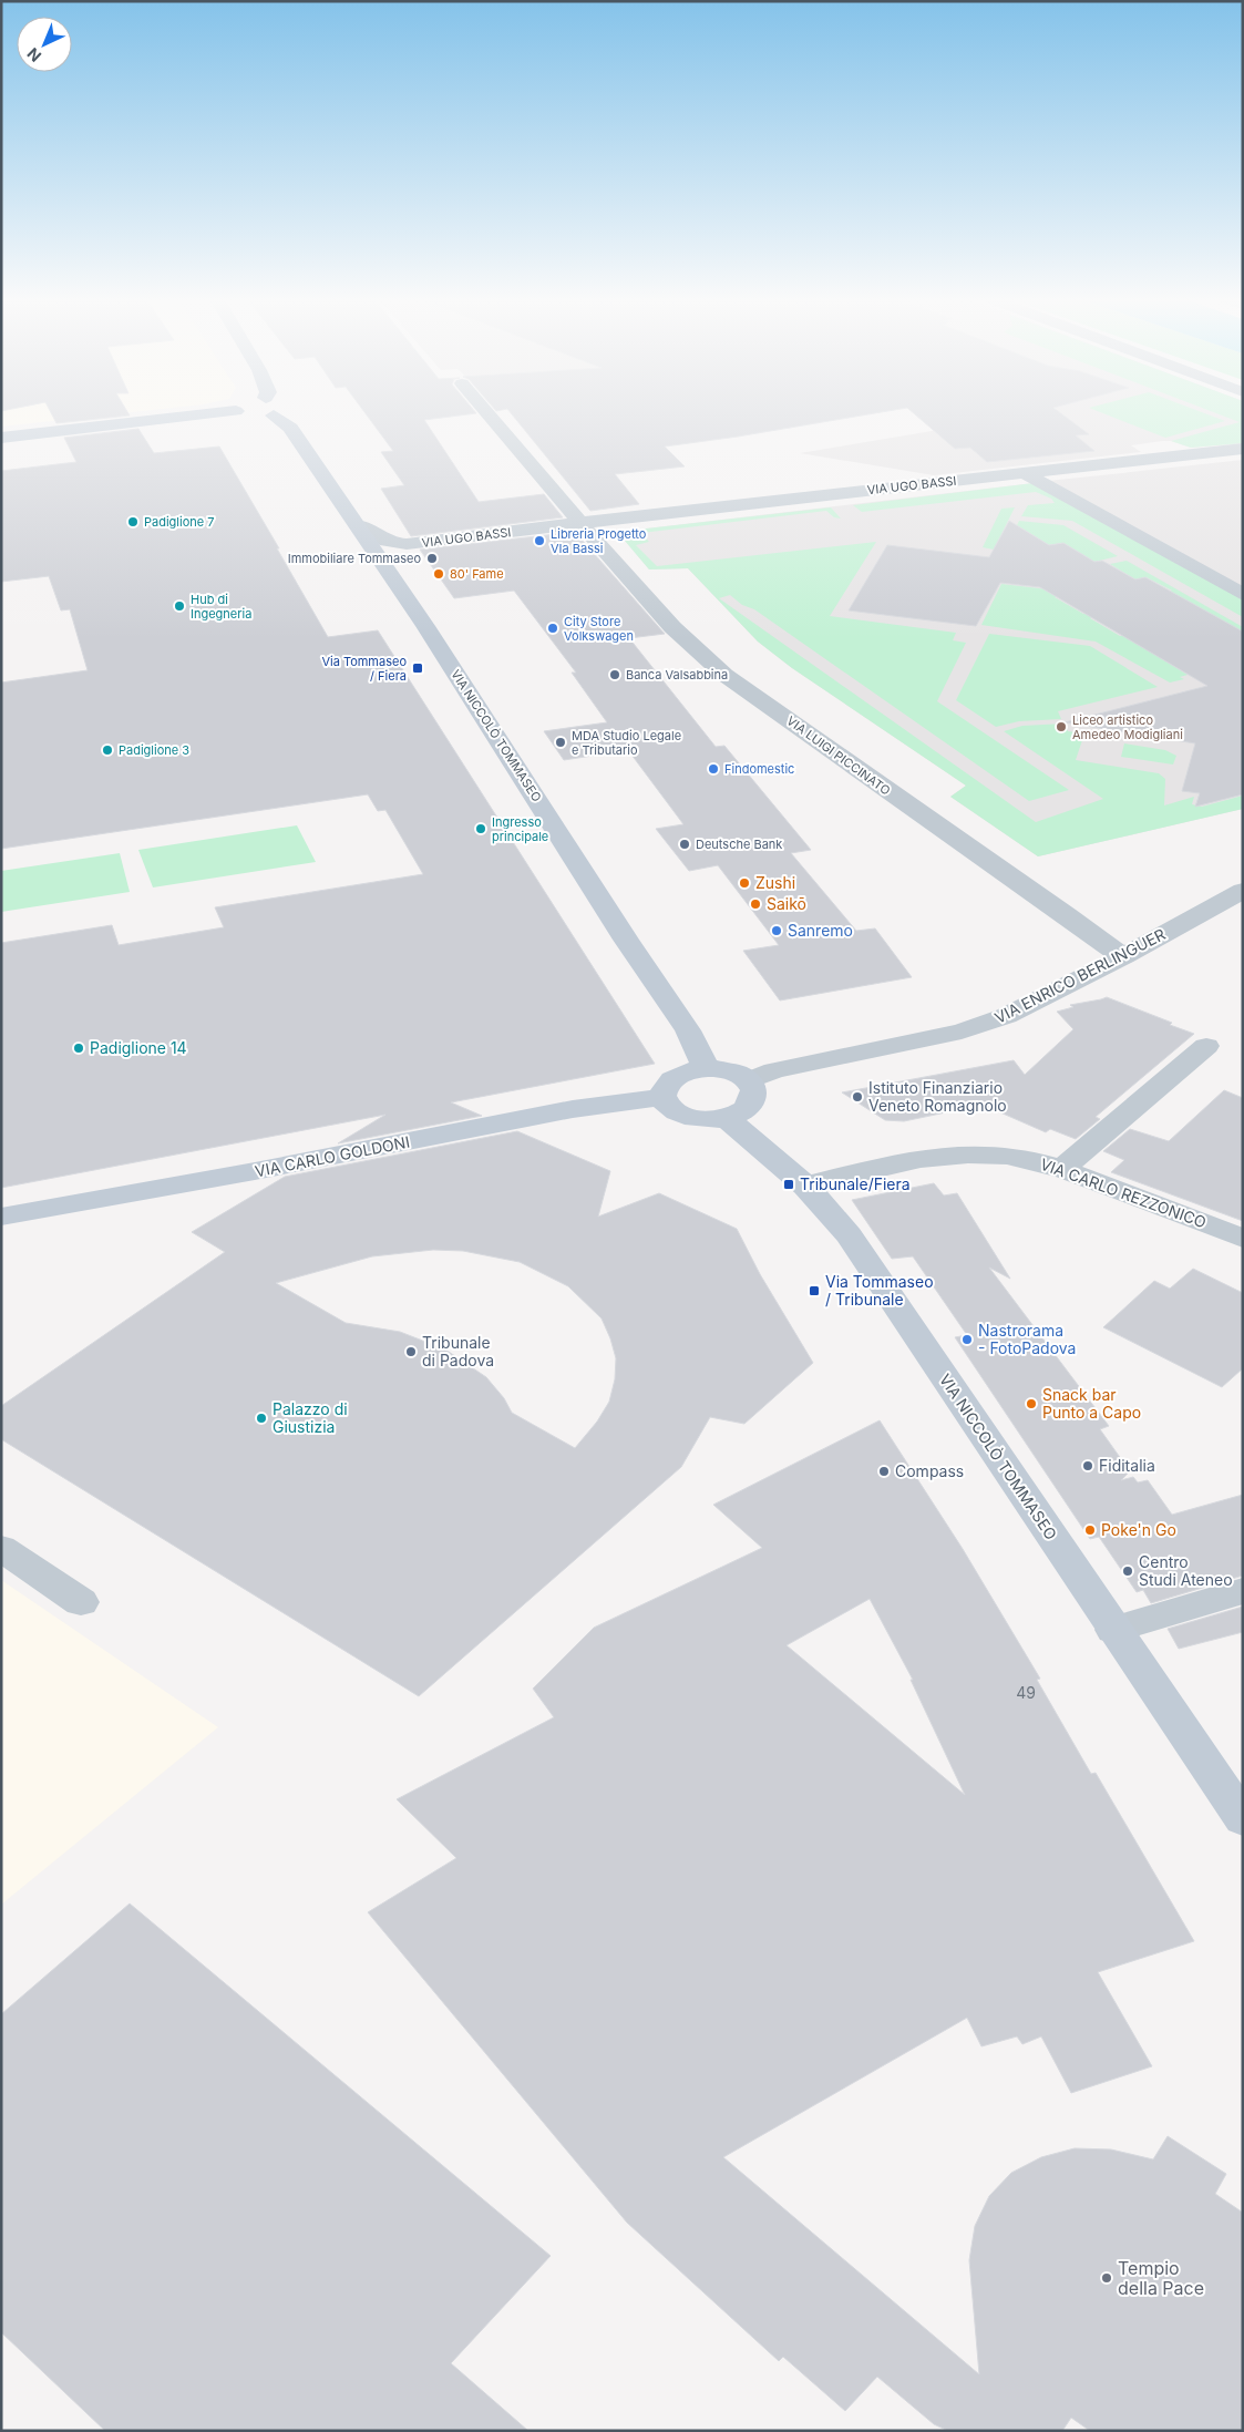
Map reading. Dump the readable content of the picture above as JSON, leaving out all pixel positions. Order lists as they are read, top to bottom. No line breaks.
{"streets":{"street":["VIA UGO BASSI","VIA NICCOLÒ TOMMASEO","VIA LUIGI PICCINATO","VIA ENRICO BERLINGUER","VIA CARLO GOLDONI","VIA CARLO REZZONICO"]},"crossings":[["VIA UGO BASSI","VIA NICCOLÒ TOMMASEO"],["VIA UGO BASSI","VIA LUIGI PICCINATO"],["VIA NICCOLÒ TOMMASEO","VIA ENRICO BERLINGUER"],["VIA NICCOLÒ TOMMASEO","VIA CARLO GOLDONI"],["VIA NICCOLÒ TOMMASEO","VIA CARLO REZZONICO"],["VIA LUIGI PICCINATO","VIA ENRICO BERLINGUER"],["VIA ENRICO BERLINGUER","VIA CARLO GOLDONI"]],"places":{"other":["Padiglione 7","Libreria Progetto VIa Bassi","Immobiliare Tommaseo","80' Fame","Hub di Ingegneria","City Store Volkswagen","Banca Valsabbina","Liceo artistico Amedeo Modigliani","MDA Studio Legale e Tributario","Padiglione 3","Findomestic","Ingresso principale","Deutsche Bank","Zushi","Saikō","Sanremo","Padiglione 14","Istituto Finanziario Veneto Romagnolo","Nastrorama - FotoPadova","Tribunale di Padova","Snack bar Punto a Capo","Palazzo di Giustizia","Fiditalia","Compass","Poke'n Go","Centro Studi Ateneo","Tempio della Pace"],"transit":["Via Tommaseo / Fiera","Tribunale/Fiera","Via Tommaseo / Tribunale"]},"house_numbers":["49"],"north":"bottom left"}
